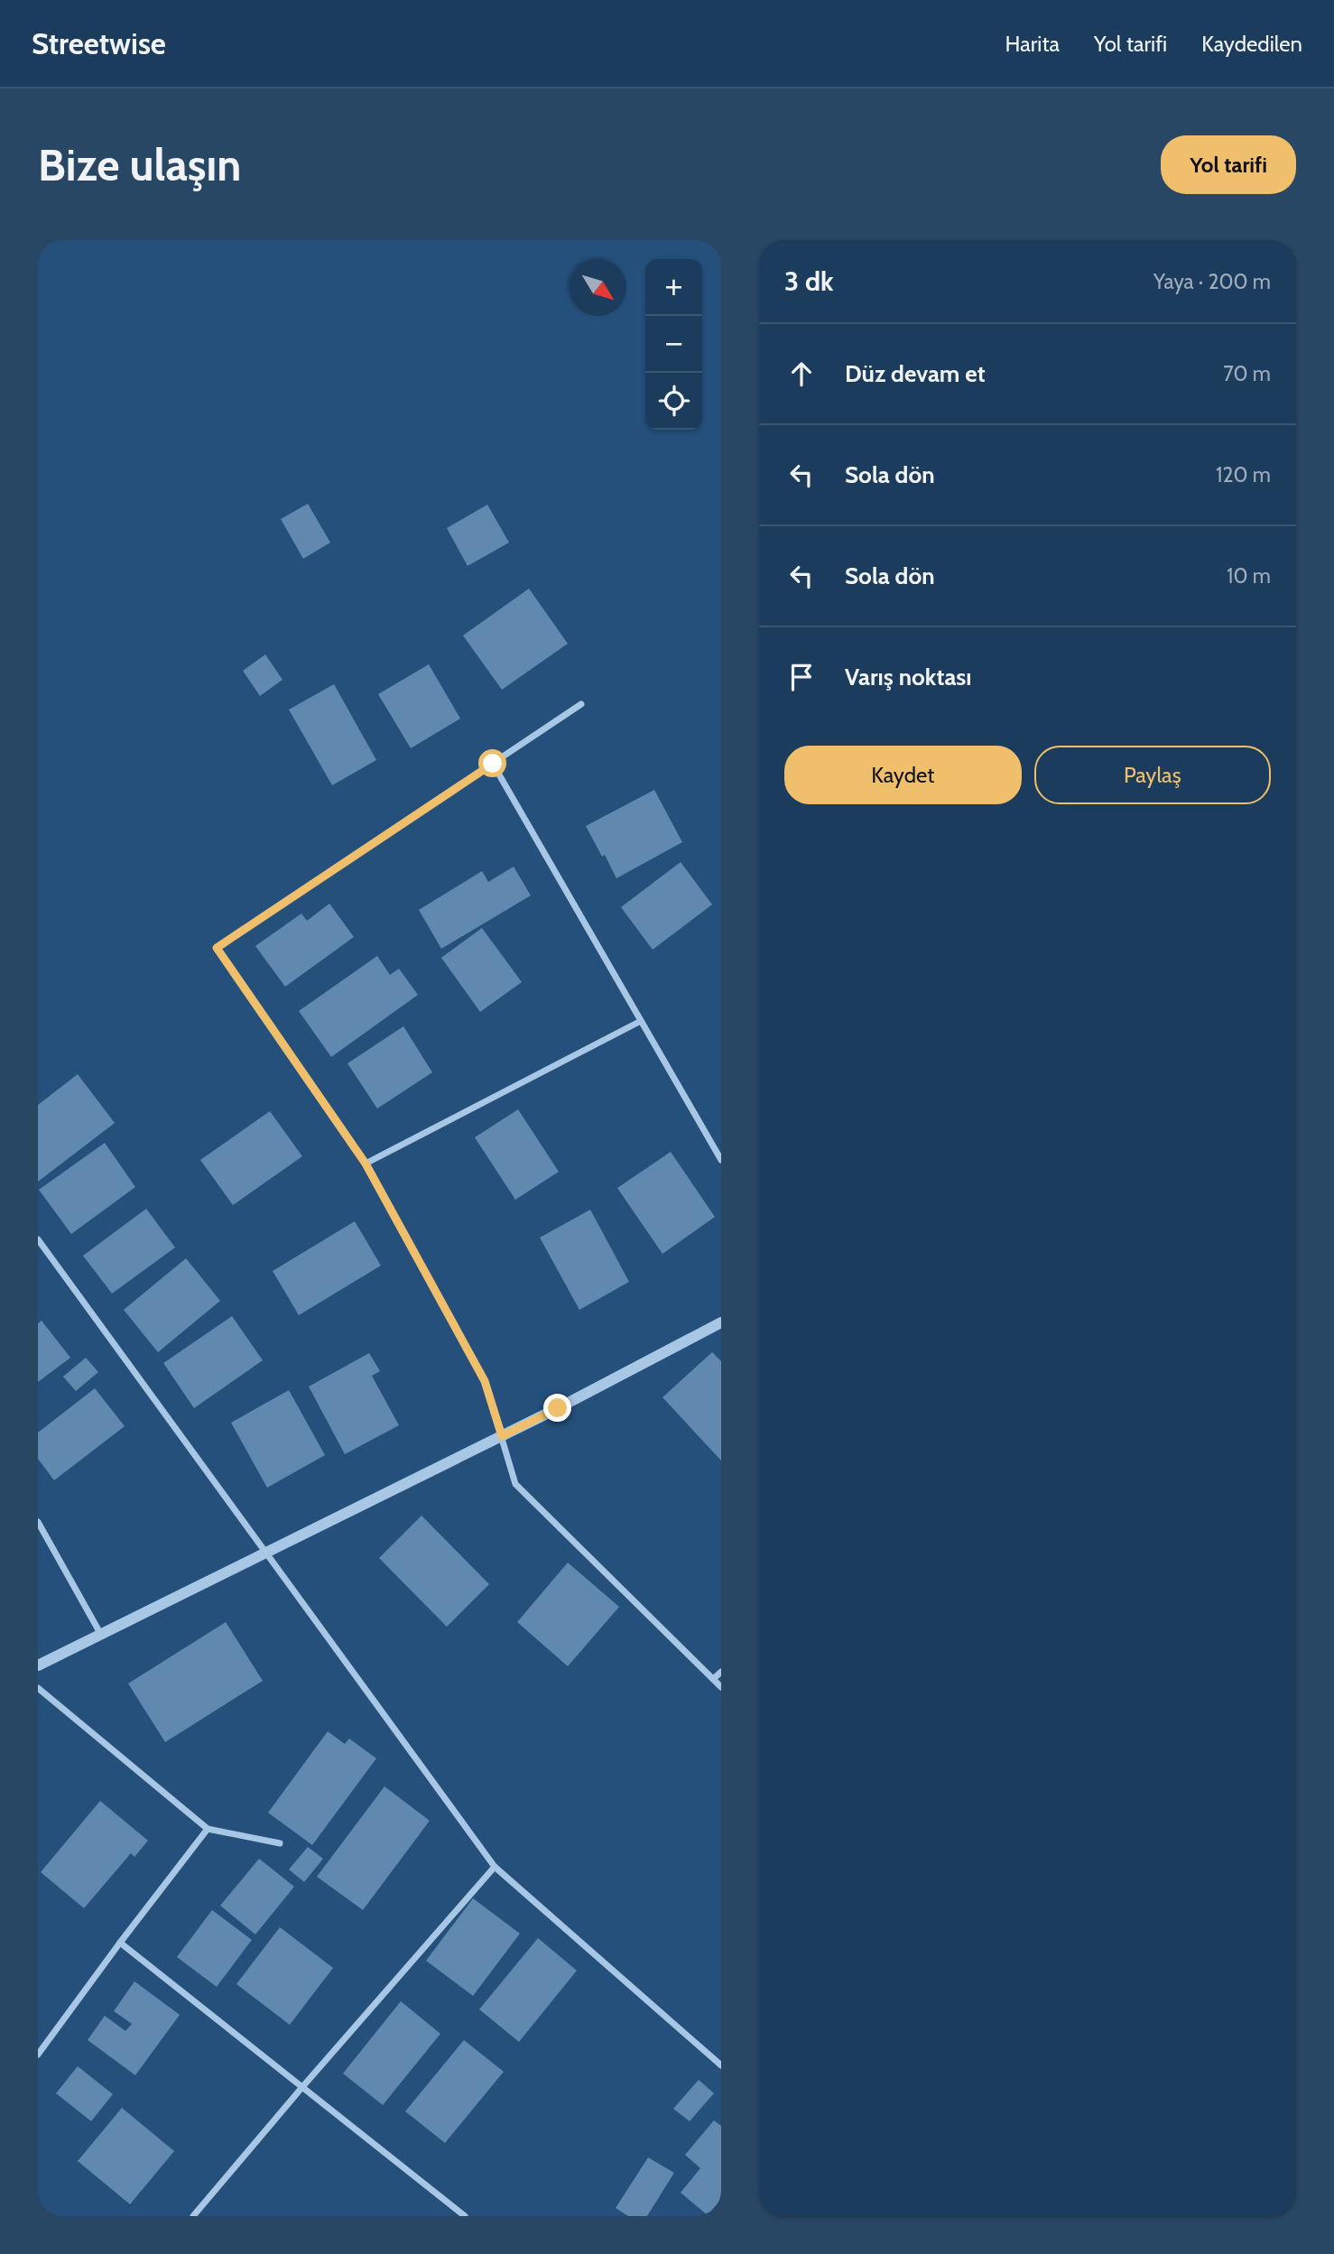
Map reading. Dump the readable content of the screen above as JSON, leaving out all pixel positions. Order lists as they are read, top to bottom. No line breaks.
{"north":"bottom right","page":{"header":"Streetwise","nav":["Harita","Yol tarifi","Kaydedilen"],"buttons":["Yol tarifi",["Kaydet","Paylaş"]],"title":"Bize ulaşın","heading":["3 dk","Yaya · 200 m"],"map_buttons":["+","−"],"list":[["Düz devam et","70 m"],["Sola dön","120 m"],["Sola dön","10 m"],"Varış noktası"]}}
